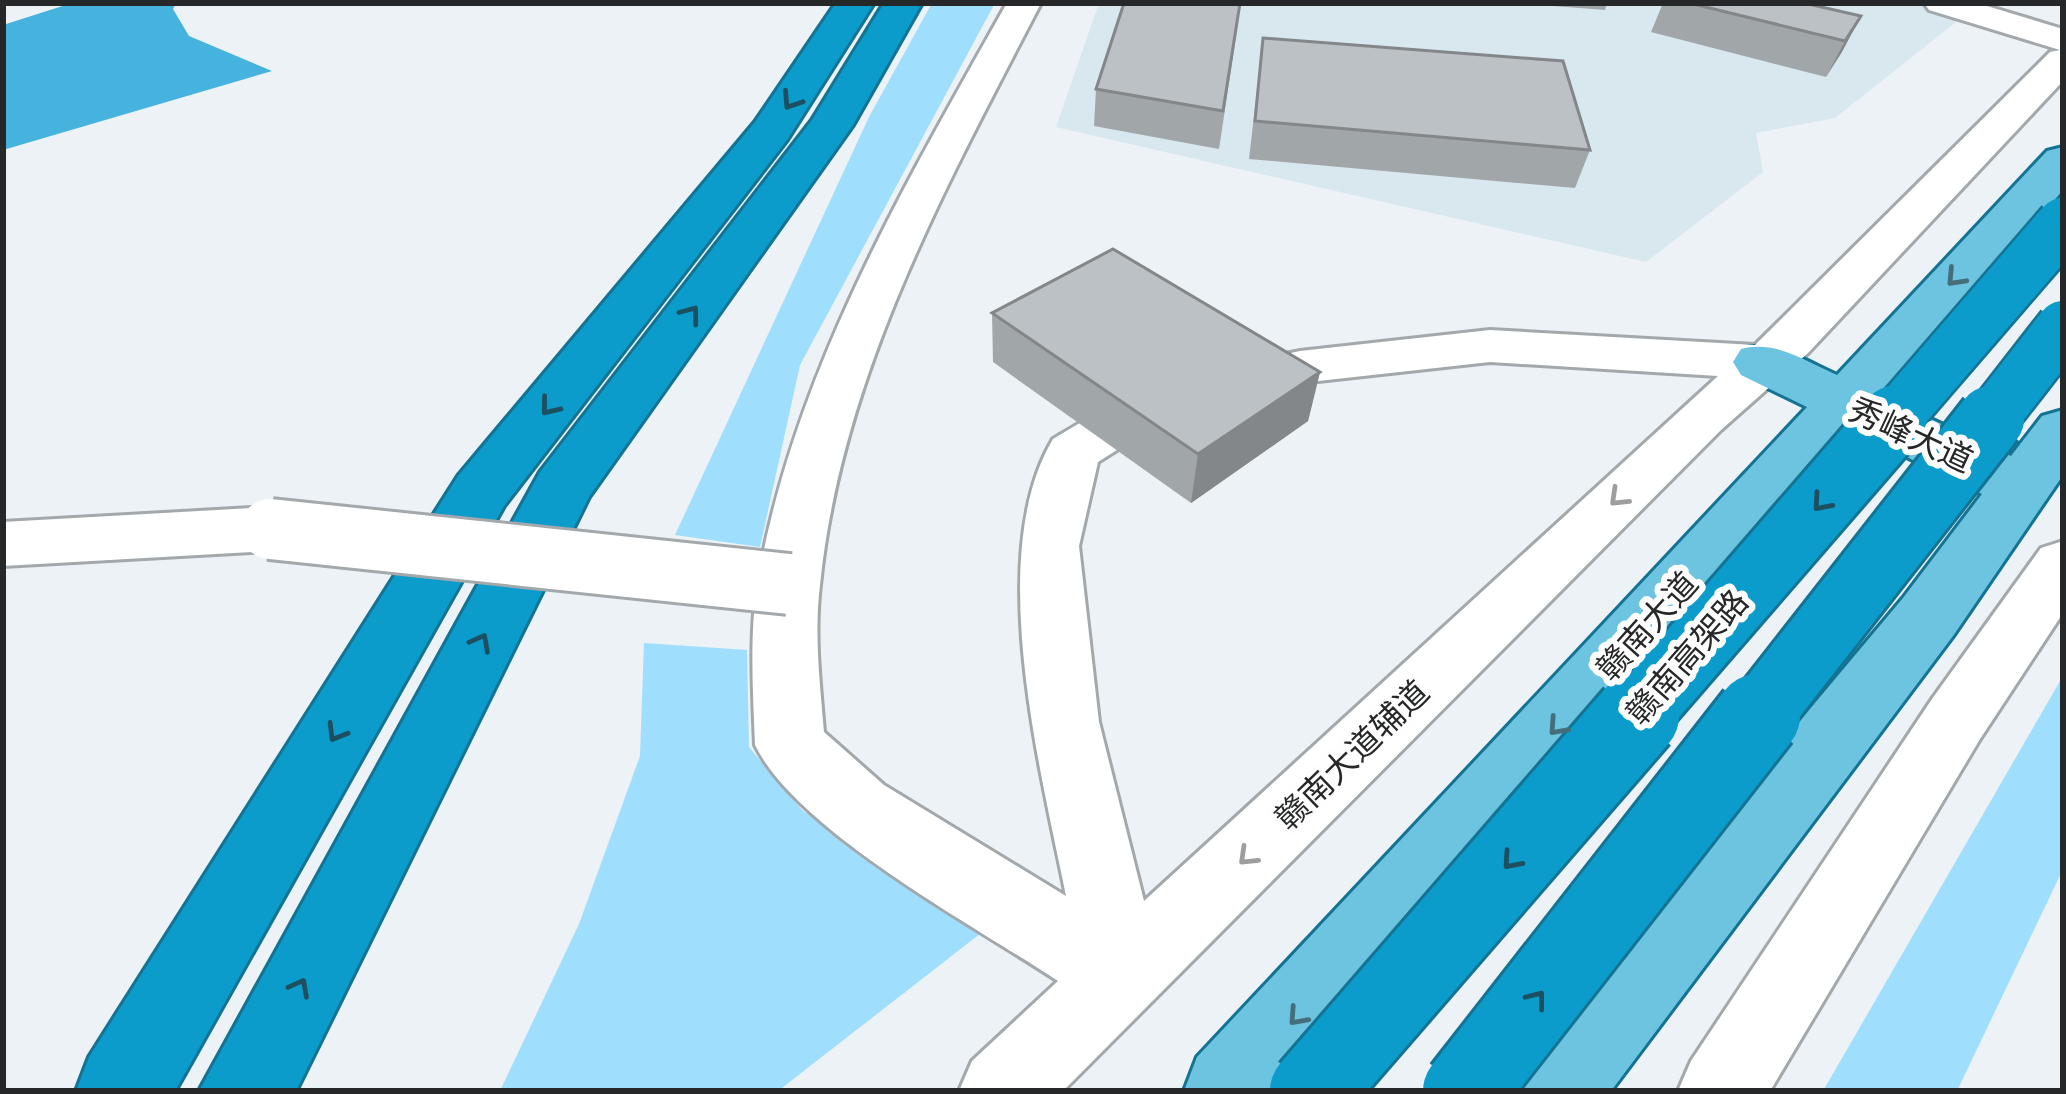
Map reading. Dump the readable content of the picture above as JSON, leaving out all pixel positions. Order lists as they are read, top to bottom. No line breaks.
{"streets":{"highway":["赣南高架路"],"main road":["秀峰大道","赣南大道"],"street":["赣南大道辅道"]},"crossings":[["秀峰大道","赣南大道"],["秀峰大道","赣南大道辅道"]]}
